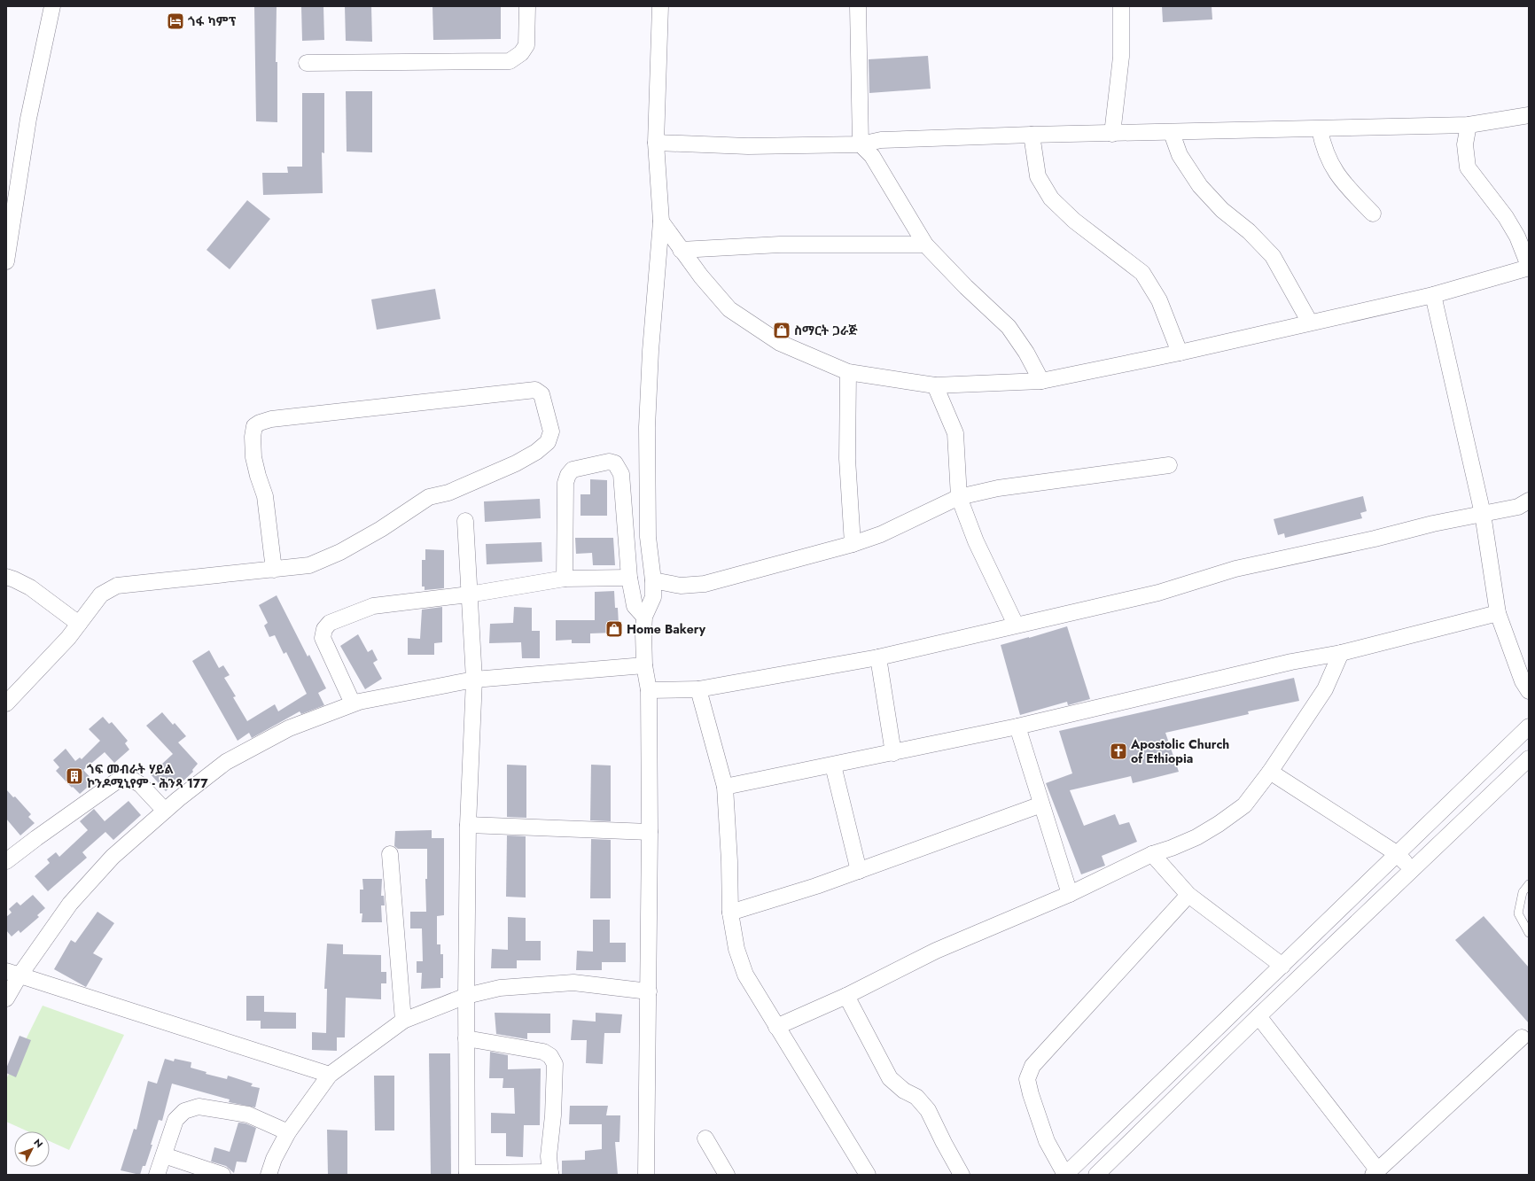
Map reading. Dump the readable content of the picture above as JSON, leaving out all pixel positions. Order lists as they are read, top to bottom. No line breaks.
{"places":{"hotel":["ጎፋ ካምፕ"],"shop":["ስማርት ጋራጅ","Home Bakery"],"church":["Apostolic Church of Ethiopia"],"building":["ጎፍ መብራት ሃይል ኮንዶሚኒየም - ሕንጻ 177"]},"north":"top right"}
